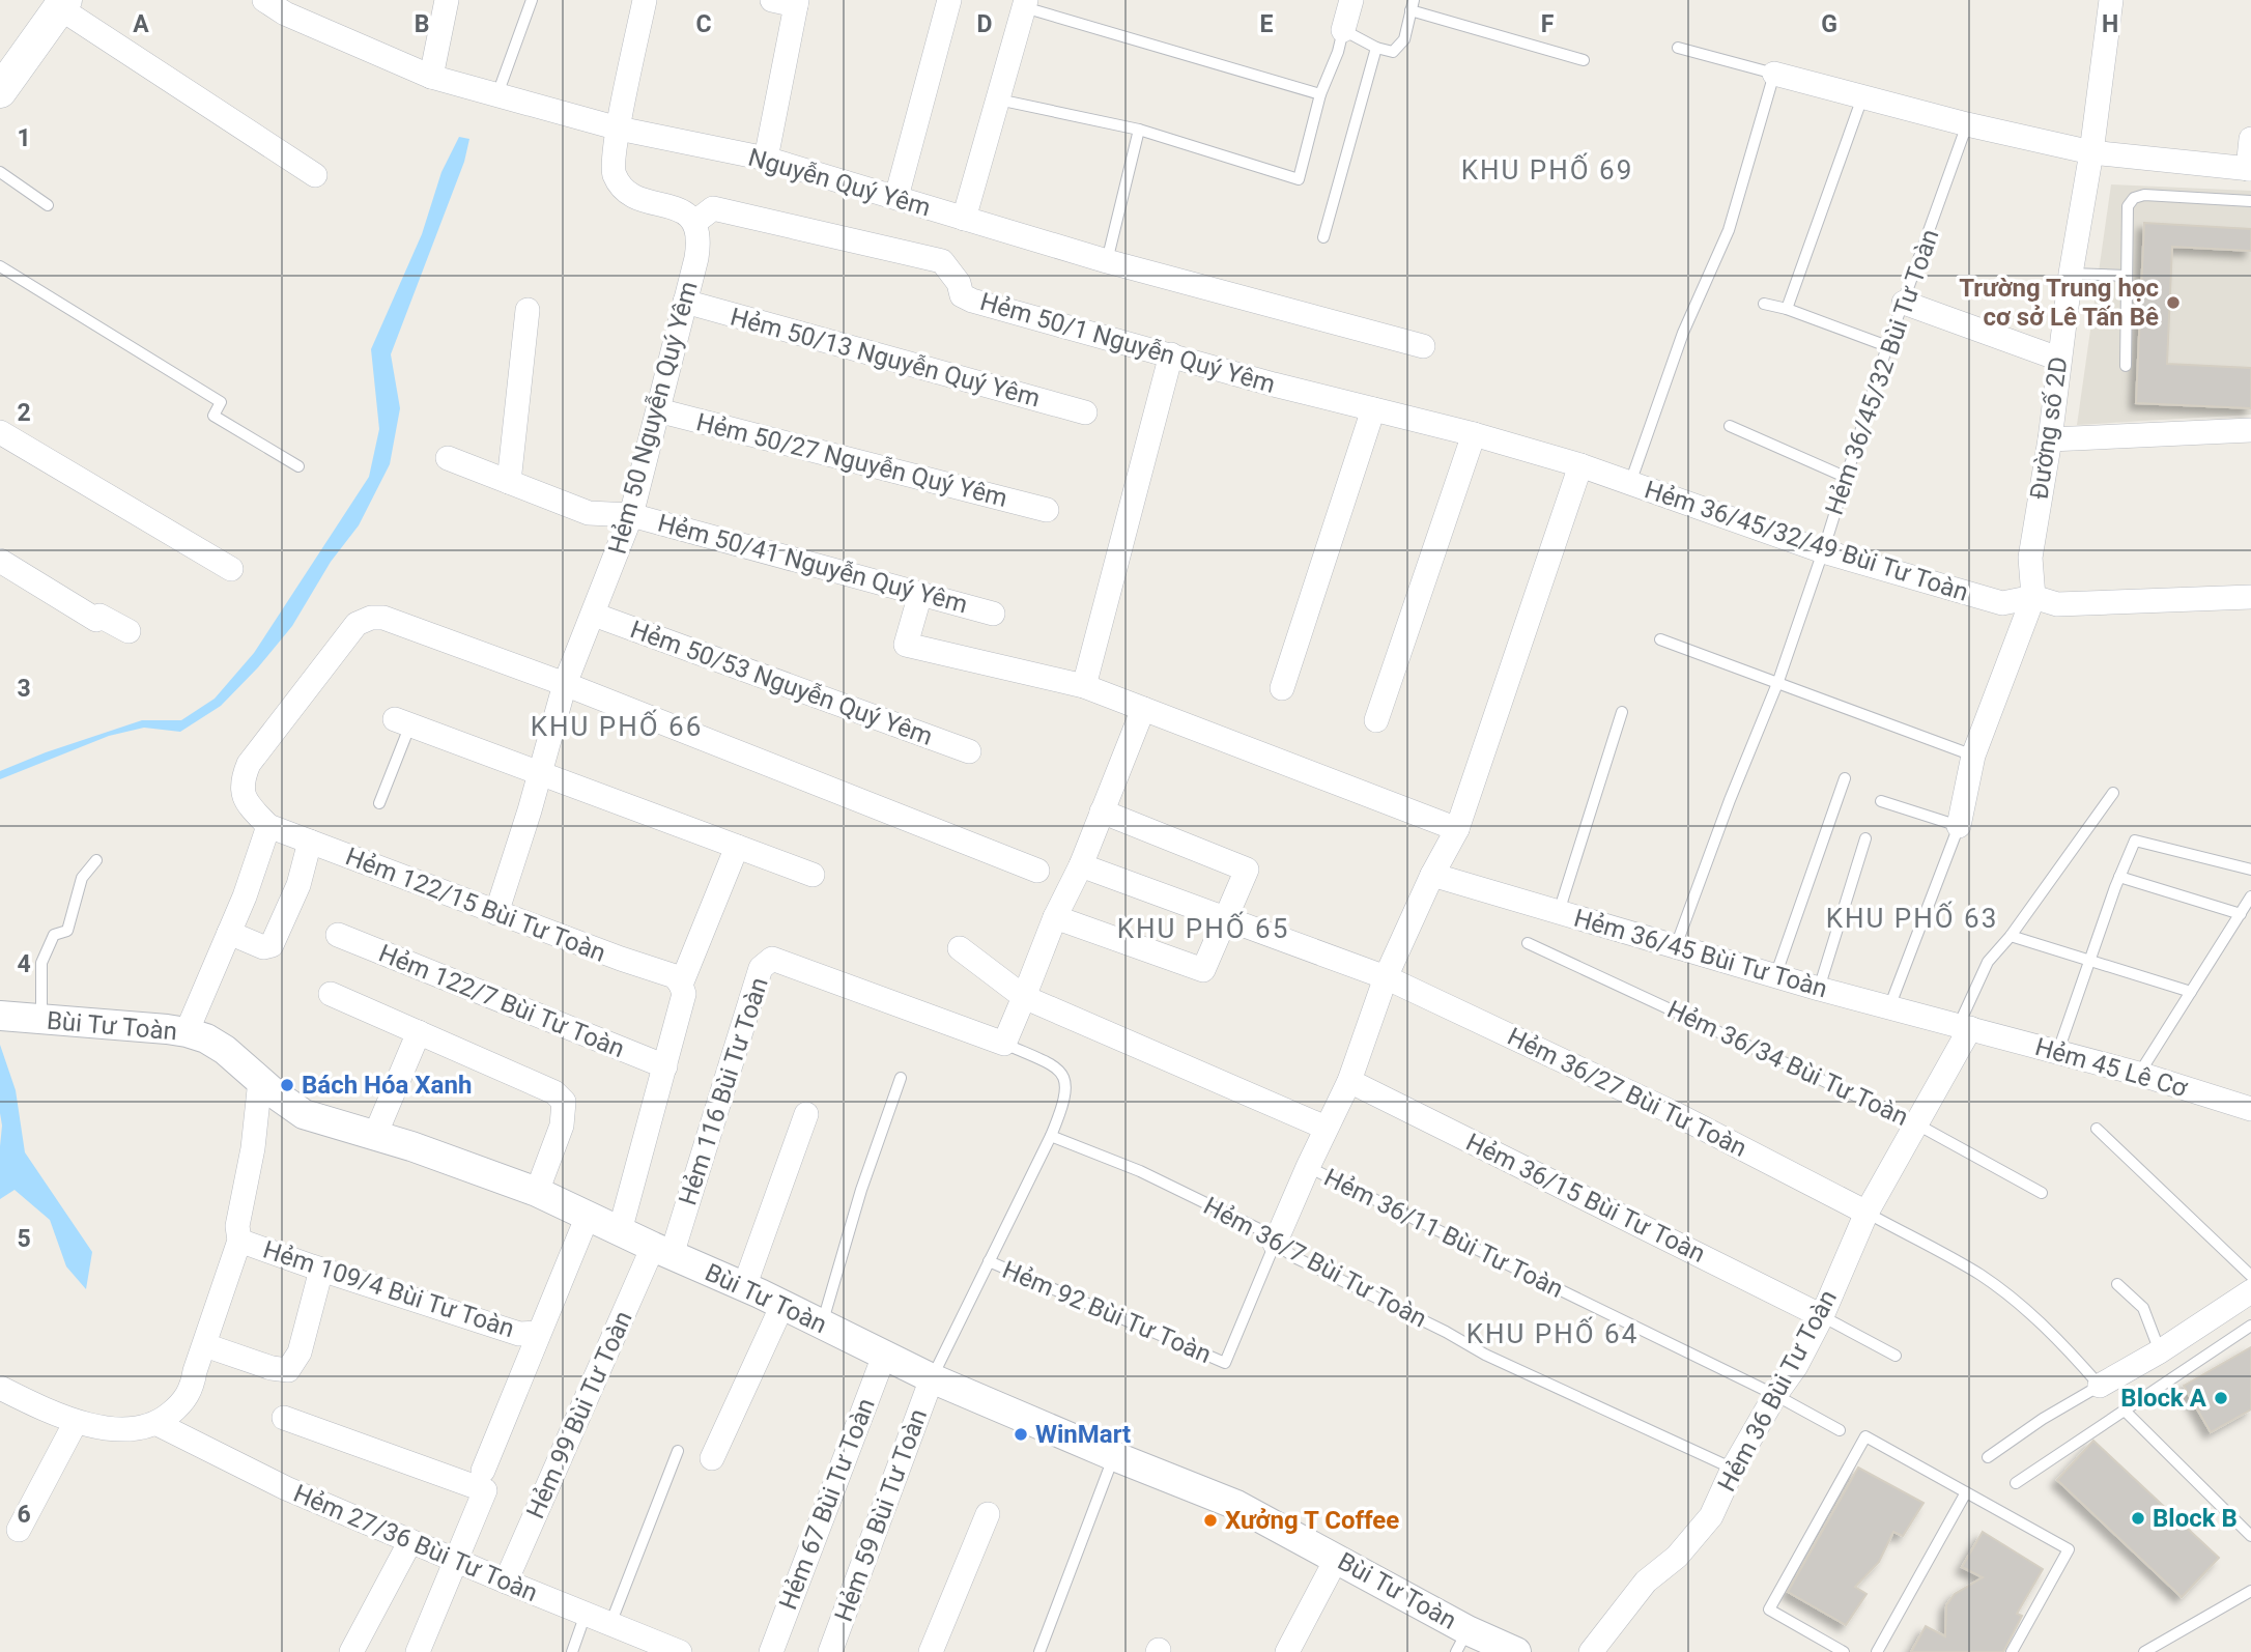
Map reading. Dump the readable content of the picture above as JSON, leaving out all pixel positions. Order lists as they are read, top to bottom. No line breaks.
{"streets":{"street":["Nguyễn Quý Yêm","Hẻm 50/1 Nguyễn Quý Yêm","Hẻm 50/13 Nguyễn Quý Yêm","Hẻm 50 Nguyễn Quý Yêm","Đường số 2D","Hẻm 50/27 Nguyễn Quý Yêm","Hẻm 36/45/32/49 Bùi Tư Toàn","Hẻm 50/41 Nguyễn Quý Yêm","Hẻm 50/53 Nguyễn Quý Yêm","Hẻm 122/15 Bùi Tư Toàn","Hẻm 36/45 Bùi Tư Toàn","Hẻm 122/7 Bùi Tư Toàn","Bùi Tư Toàn","Hẻm 45 Lê Cơ","Hẻm 116 Bùi Tư Toàn","Hẻm 36/27 Bùi Tư Toàn","Hẻm 36/15 Bùi Tư Toàn","Hẻm 109/4 Bùi Tư Toàn","Hẻm 36 Bùi Tư Toàn","Hẻm 99 Bùi Tư Toàn","Hẻm 67 Bùi Tư Toàn","Hẻm 59 Bùi Tư Toàn","Hẻm 27/36 Bùi Tư Toàn"],"lane":["Hẻm 36/45/32 Bùi Tư Toàn","Hẻm 36/34 Bùi Tư Toàn","Hẻm 36/11 Bùi Tư Toàn","Hẻm 36/7 Bùi Tư Toàn","Hẻm 92 Bùi Tư Toàn"]},"crossings":[["Hẻm 50/1 Nguyễn Quý Yêm","Hẻm 50 Nguyễn Quý Yêm"],["Hẻm 50/1 Nguyễn Quý Yêm","Hẻm 36/45/32/49 Bùi Tư Toàn"],["Hẻm 50/13 Nguyễn Quý Yêm","Hẻm 50 Nguyễn Quý Yêm"],["Hẻm 36/45/32 Bùi Tư Toàn","Hẻm 36/45/32/49 Bùi Tư Toàn"],["Hẻm 36/45/32 Bùi Tư Toàn","Hẻm 36/45 Bùi Tư Toàn"],["Hẻm 50 Nguyễn Quý Yêm","Hẻm 50/27 Nguyễn Quý Yêm"],["Hẻm 50 Nguyễn Quý Yêm","Hẻm 50/41 Nguyễn Quý Yêm"],["Hẻm 50 Nguyễn Quý Yêm","Hẻm 50/53 Nguyễn Quý Yêm"],["Hẻm 50 Nguyễn Quý Yêm","Hẻm 122/15 Bùi Tư Toàn"],["Đường số 2D","Hẻm 36/45/32/49 Bùi Tư Toàn"],["Hẻm 36/45 Bùi Tư Toàn","Hẻm 45 Lê Cơ"],["Hẻm 36/45 Bùi Tư Toàn","Hẻm 36 Bùi Tư Toàn"],["Bùi Tư Toàn","Hẻm 116 Bùi Tư Toàn"],["Bùi Tư Toàn","Hẻm 92 Bùi Tư Toàn"],["Bùi Tư Toàn","Hẻm 99 Bùi Tư Toàn"],["Bùi Tư Toàn","Hẻm 67 Bùi Tư Toàn"],["Bùi Tư Toàn","Hẻm 59 Bùi Tư Toàn"],["Hẻm 36/34 Bùi Tư Toàn","Hẻm 36 Bùi Tư Toàn"],["Hẻm 45 Lê Cơ","Hẻm 36 Bùi Tư Toàn"],["Hẻm 116 Bùi Tư Toàn","Hẻm 99 Bùi Tư Toàn"],["Hẻm 36/27 Bùi Tư Toàn","Hẻm 36 Bùi Tư Toàn"],["Hẻm 36/15 Bùi Tư Toàn","Hẻm 36 Bùi Tư Toàn"],["Hẻm 36/11 Bùi Tư Toàn","Hẻm 36 Bùi Tư Toàn"],["Hẻm 36/7 Bùi Tư Toàn","Hẻm 92 Bùi Tư Toàn"],["Hẻm 36/7 Bùi Tư Toàn","Hẻm 36 Bùi Tư Toàn"],["Hẻm 92 Bùi Tư Toàn","Hẻm 59 Bùi Tư Toàn"],["Hẻm 99 Bùi Tư Toàn","Hẻm 27/36 Bùi Tư Toàn"]],"districts":["KHU PHỐ 69","KHU PHỐ 66","KHU PHỐ 63","KHU PHỐ 65","KHU PHỐ 64"],"places":["Trường Trung học cơ sở Lê Tấn Bê","Bách Hóa Xanh","Block A","WinMart","Block B","Xưởng T Coffee"],"grid":{"columns":["A","B","C","D","E","F","G","H"],"rows":["1","2","3","4","5","6"]}}
